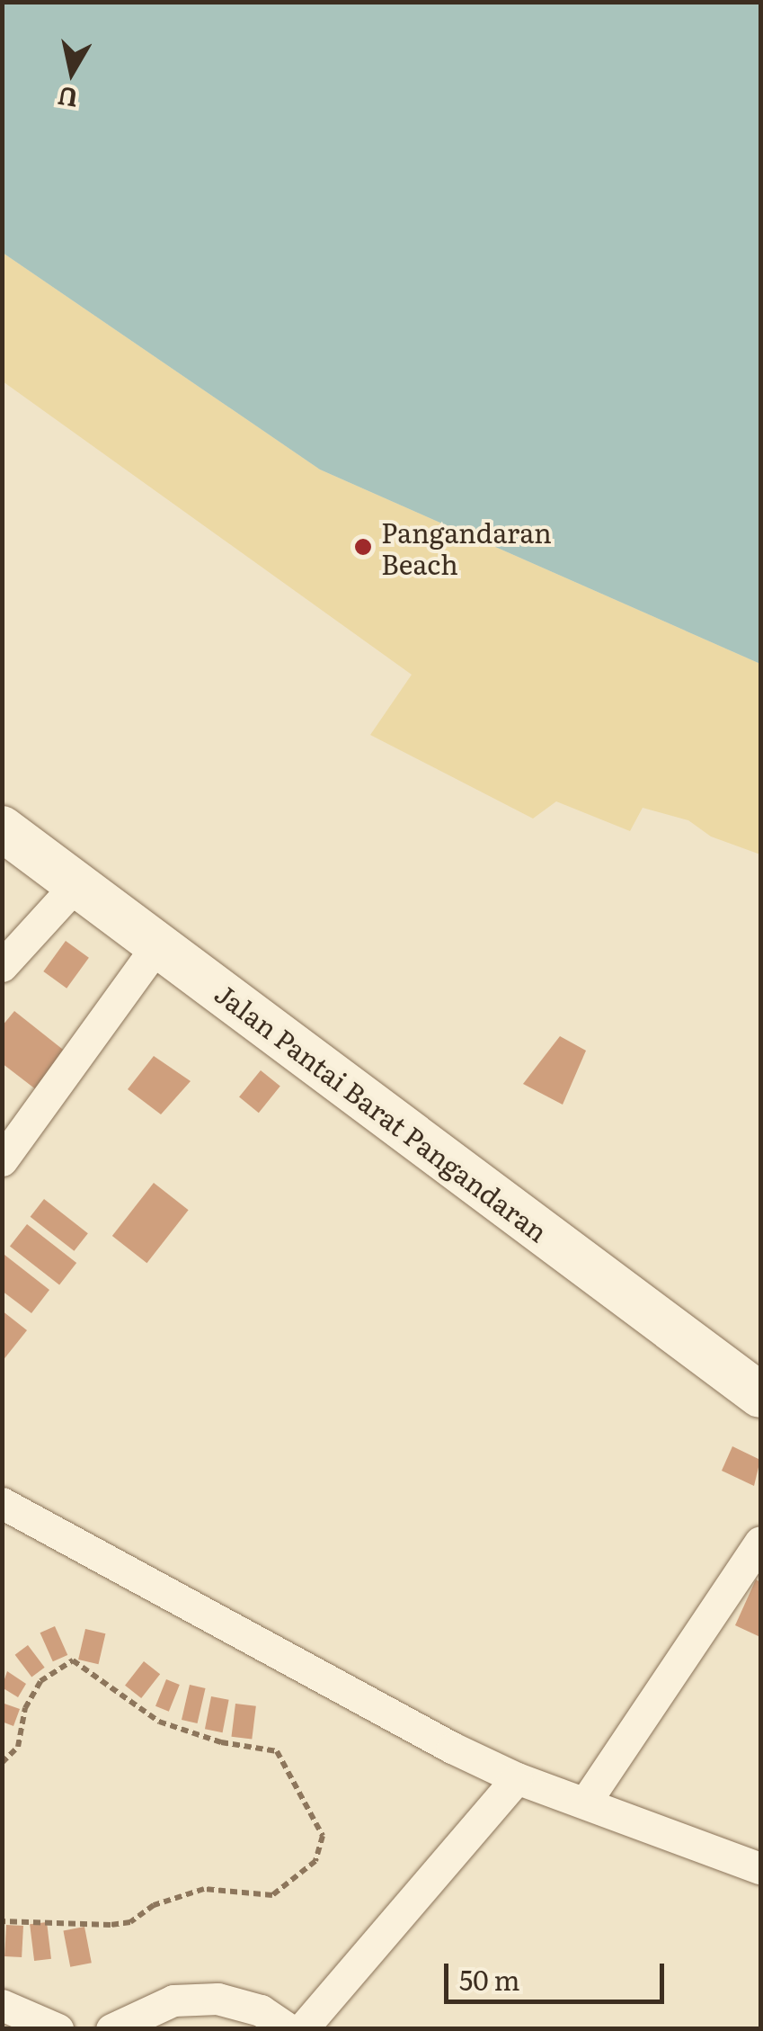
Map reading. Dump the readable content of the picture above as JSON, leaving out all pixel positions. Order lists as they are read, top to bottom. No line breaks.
{"streets":{"street":["Jalan Pantai Barat Pangandaran"]},"places":["Pangandaran Beach"],"scale_bar":"50 m","north":"bottom"}
